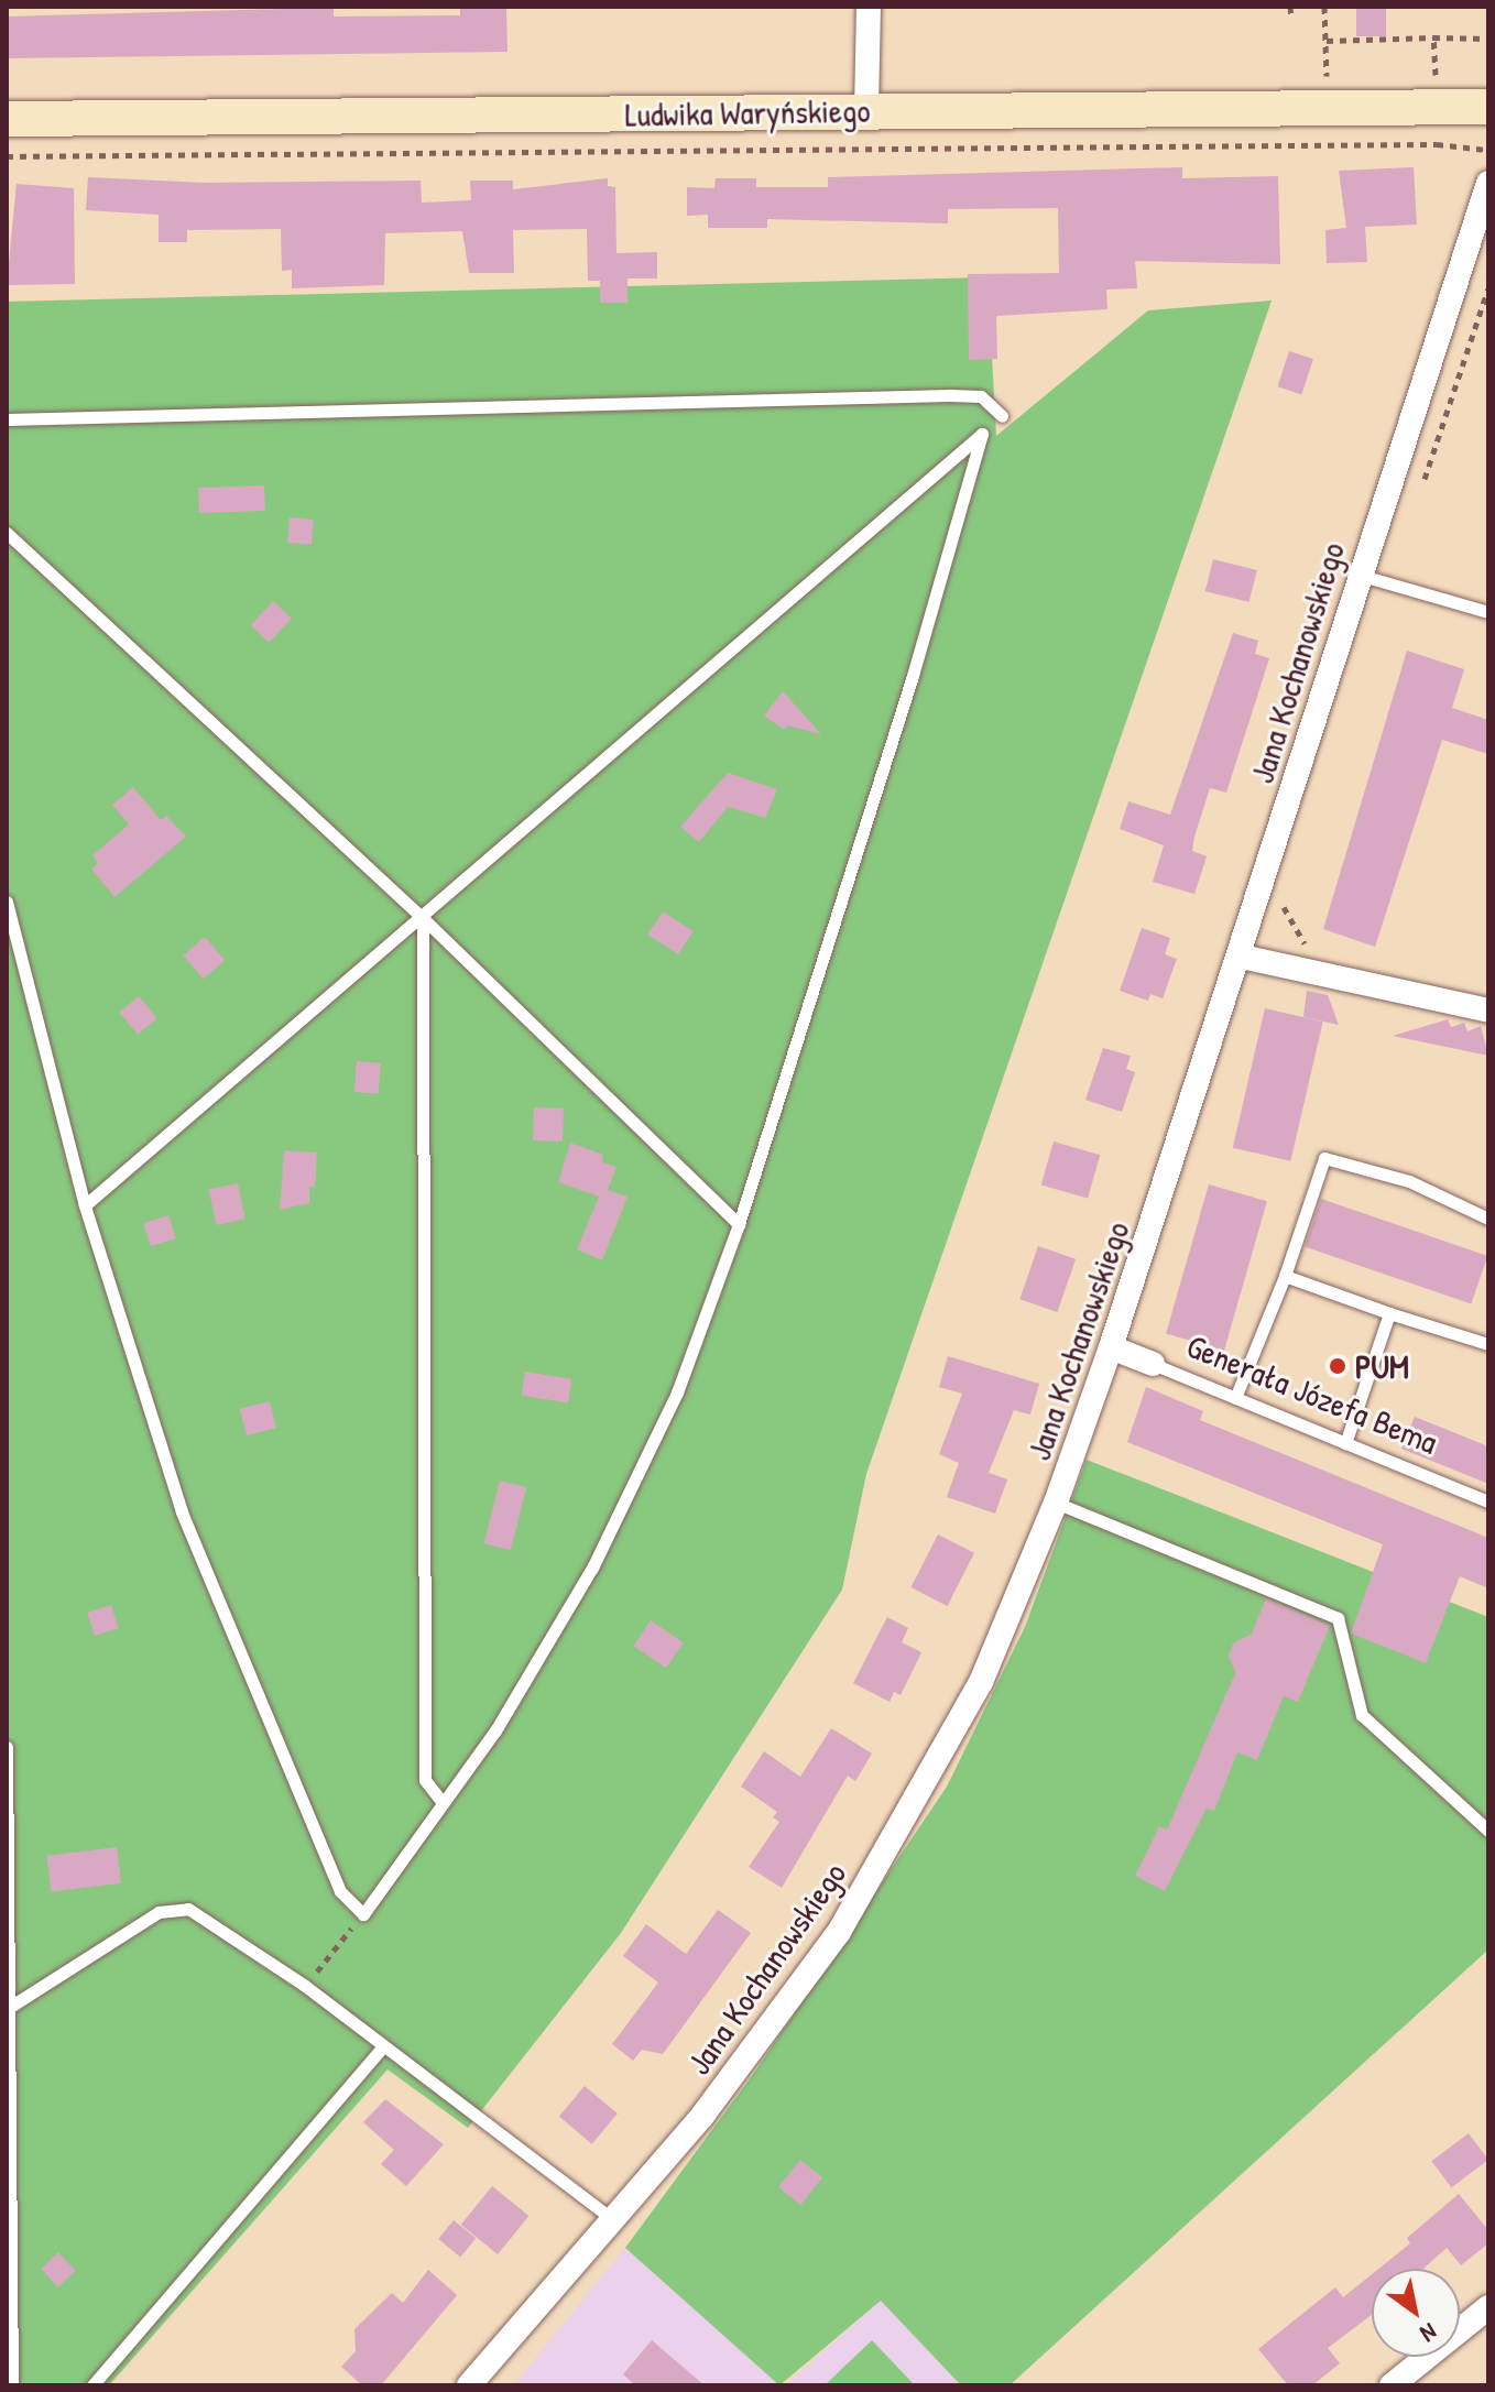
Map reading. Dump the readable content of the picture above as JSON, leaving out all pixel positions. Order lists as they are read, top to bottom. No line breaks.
{"streets":{"street":["Ludwika Waryńskiego","Jana Kochanowskiego","Generała Józefa Bema"]},"crossings":[["Jana Kochanowskiego","Generała Józefa Bema"]],"places":["PUM"],"north":"bottom right"}
